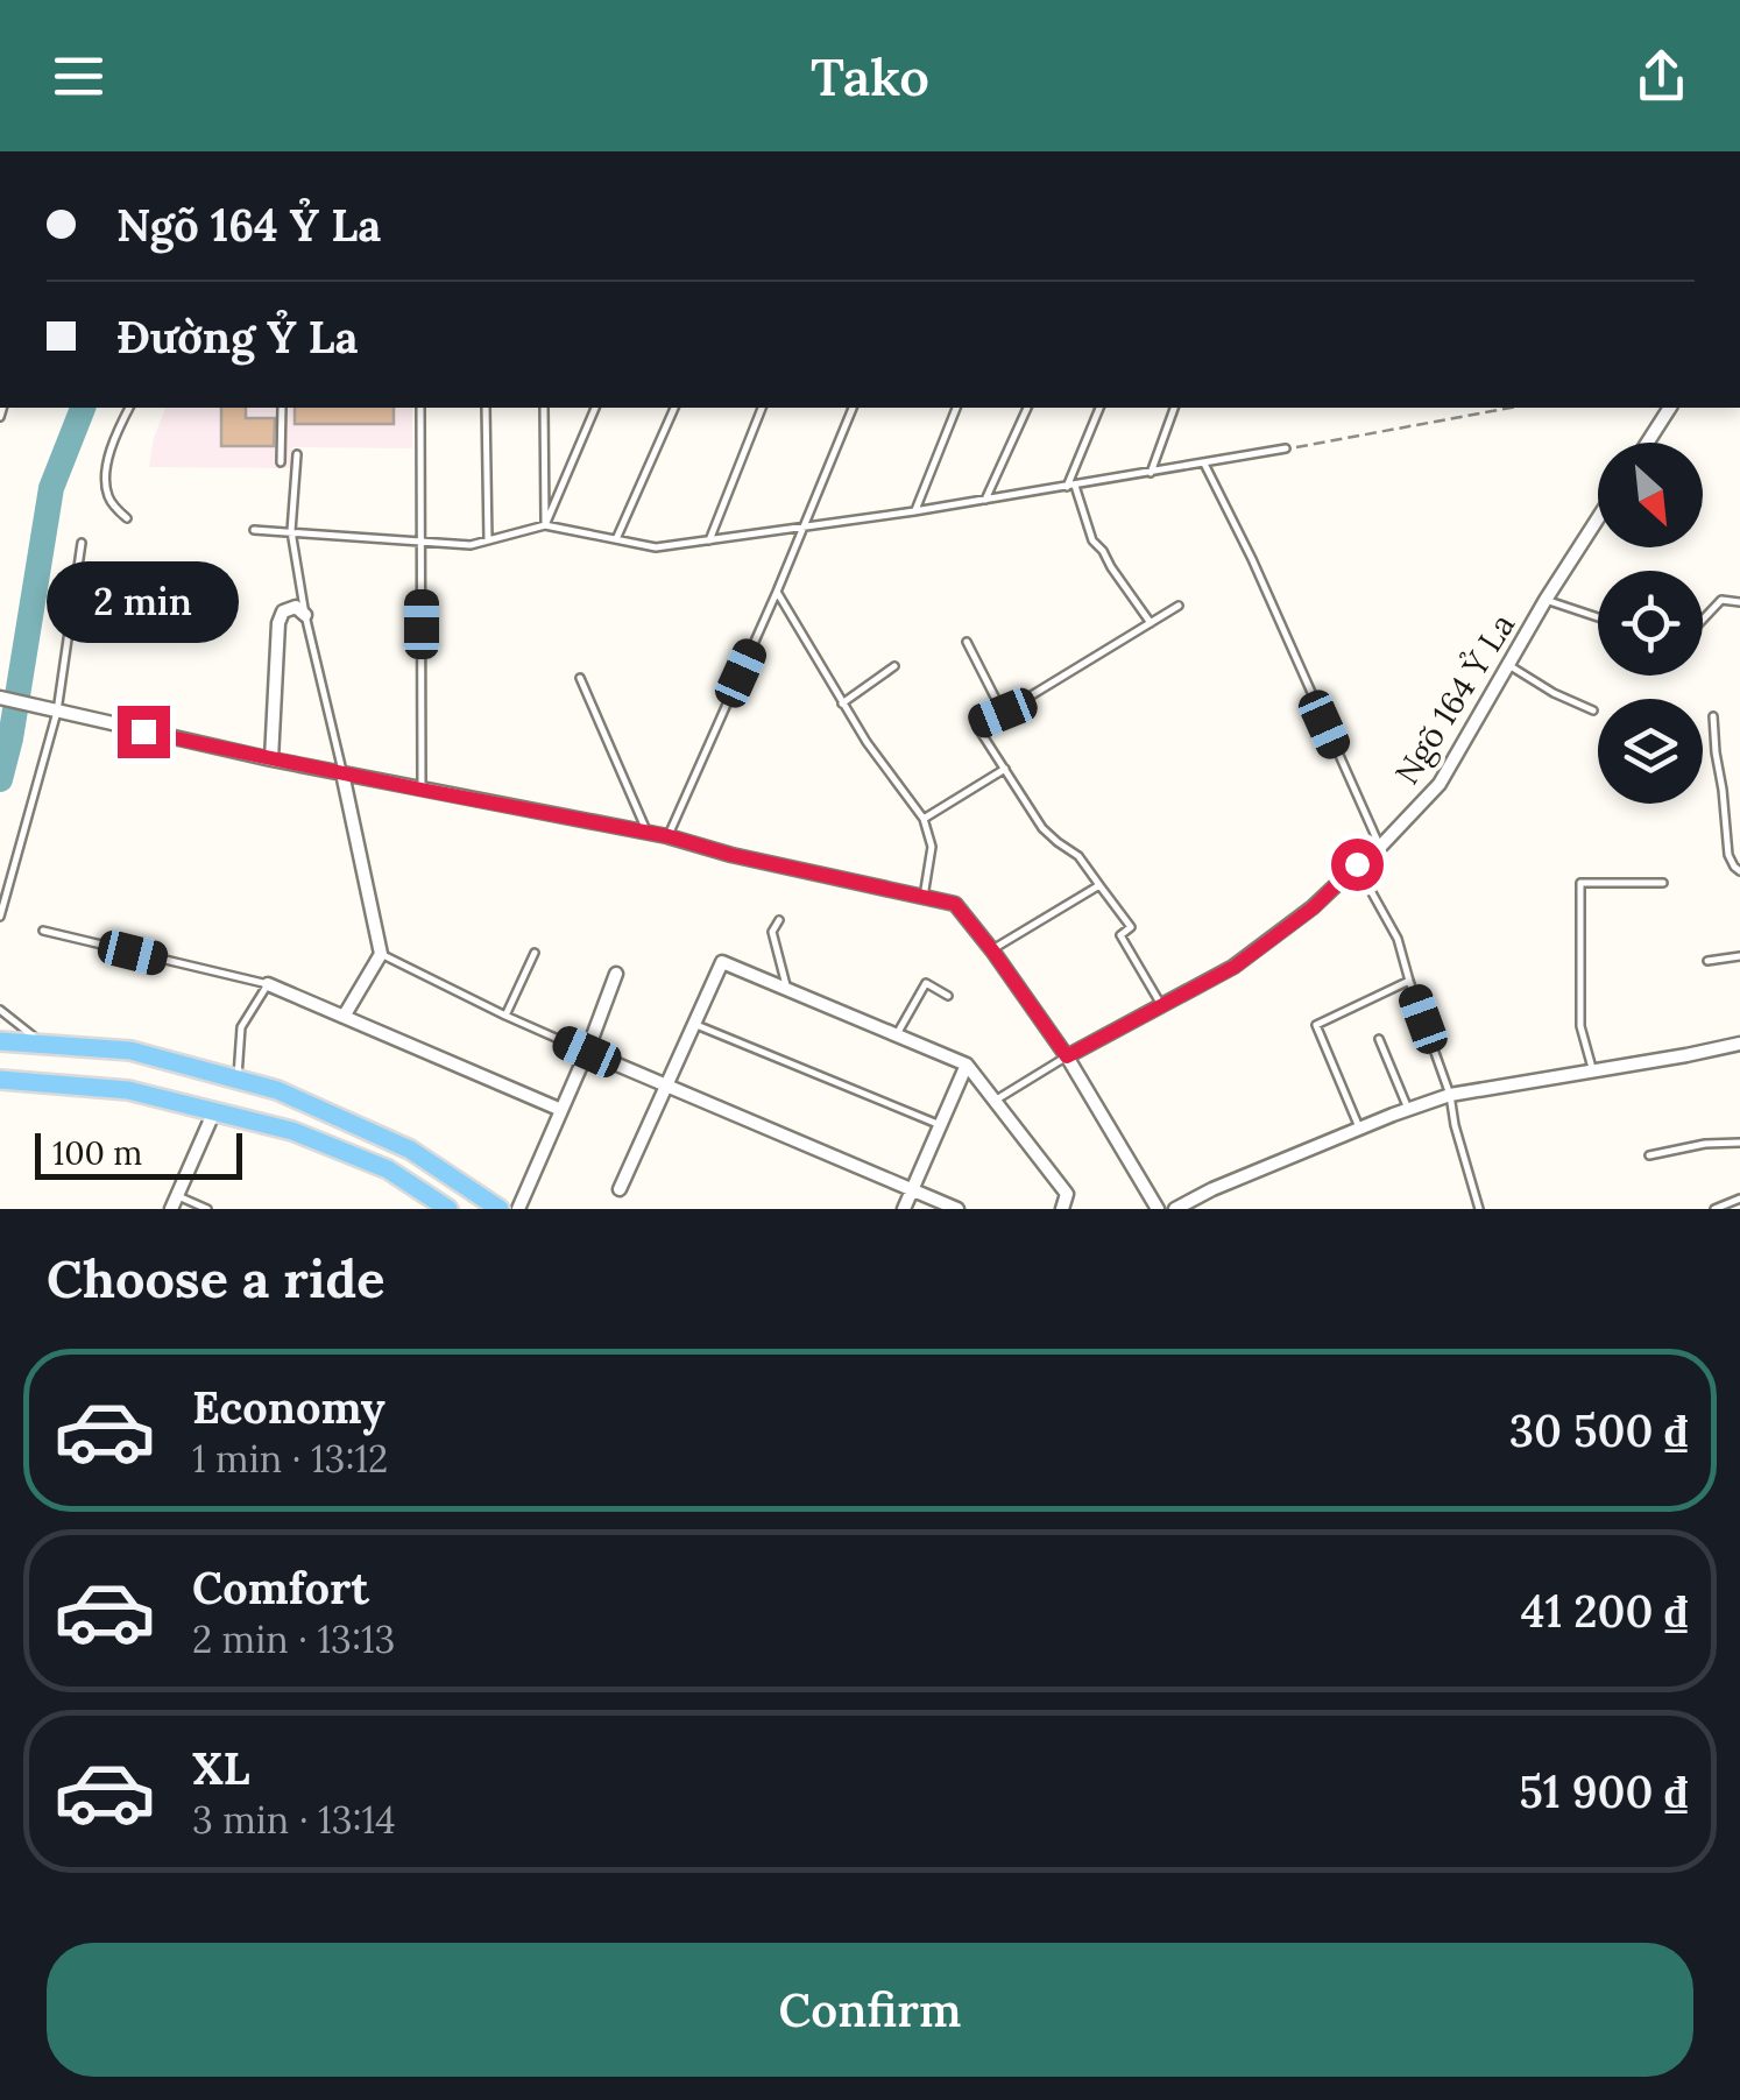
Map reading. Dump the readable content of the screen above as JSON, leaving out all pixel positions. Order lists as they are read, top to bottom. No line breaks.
{"streets":{"street":["Ngõ 164 Ỷ La"]},"scale_bar":"100 m","north":"bottom right","page":{"header":"Tako","banner":["Ngõ 164 Ỷ La","Đường Ỷ La"],"bubble":"2 min","scale":"100 m","heading":"Choose a ride","list":[{"name":"Economy","note":"1 min · 13:12","value":"30 500 ₫"},{"name":"Comfort","note":"2 min · 13:13","value":"41 200 ₫"},{"name":"XL","note":"3 min · 13:14","value":"51 900 ₫"}],"buttons":"Confirm"}}
